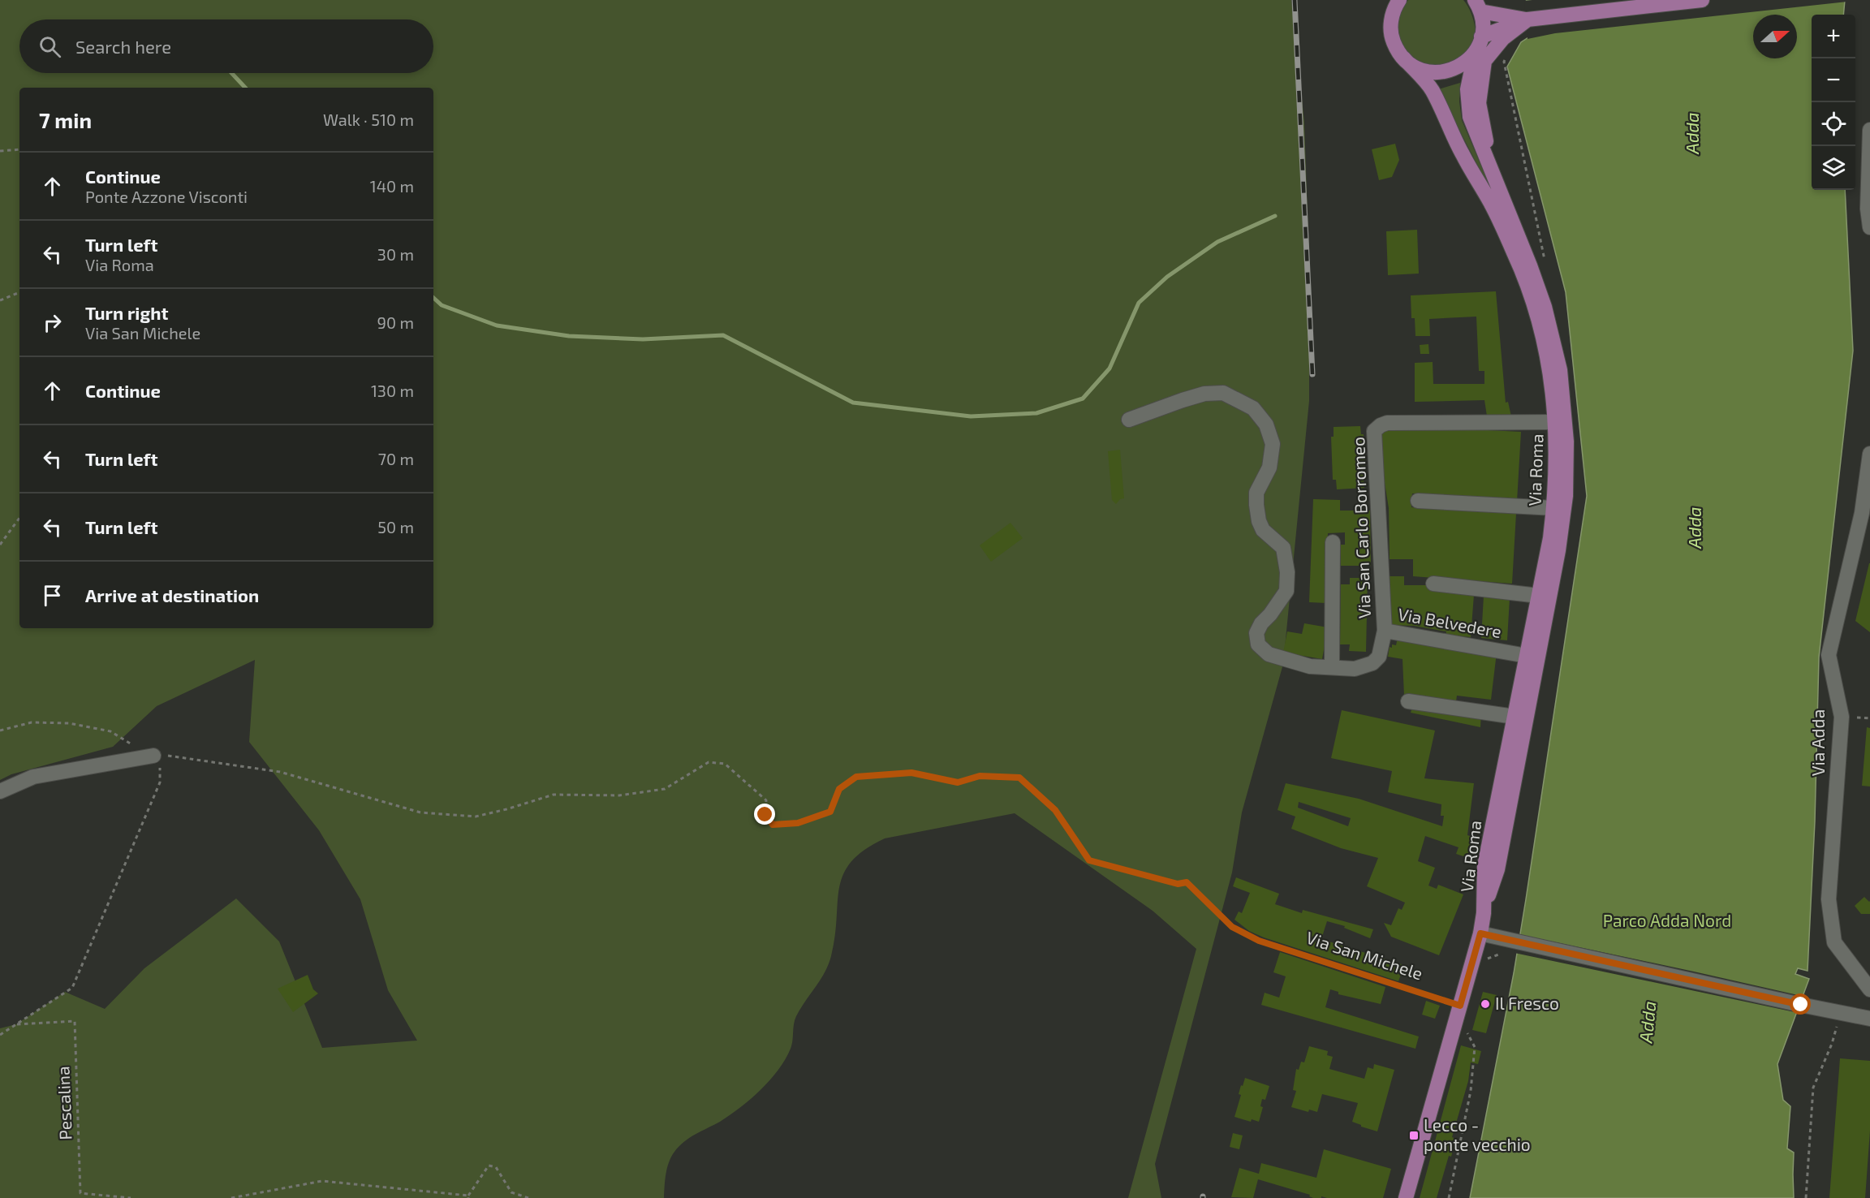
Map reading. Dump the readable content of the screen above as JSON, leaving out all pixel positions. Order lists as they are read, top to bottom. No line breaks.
{"streets":{"main road":["Via Roma"],"street":["Via San Carlo Borromeo","Via Belvedere","Via Adda"],"path":["Via San Michele","Pescalina"]},"crossings":[["Via Roma","Via San Carlo Borromeo"],["Via Roma","Via Belvedere"],["Via Roma","Via San Michele"],["Via San Carlo Borromeo","Via Belvedere"]],"water":["Adda"],"parks":["Parco Adda Nord"],"places":{"other":["Il Fresco"],"transit":["Lecco - ponte vecchio"]},"north":"right","page":{"map_buttons":["+","−"],"search":"Search here","heading":["7 min","Walk · 510 m"],"list":[["Continue","Ponte Azzone Visconti","140 m"],["Turn left","Via Roma","30 m"],["Turn right","Via San Michele","90 m"],["Continue","130 m"],["Turn left","70 m"],["Turn left","50 m"],"Arrive at destination"]}}
